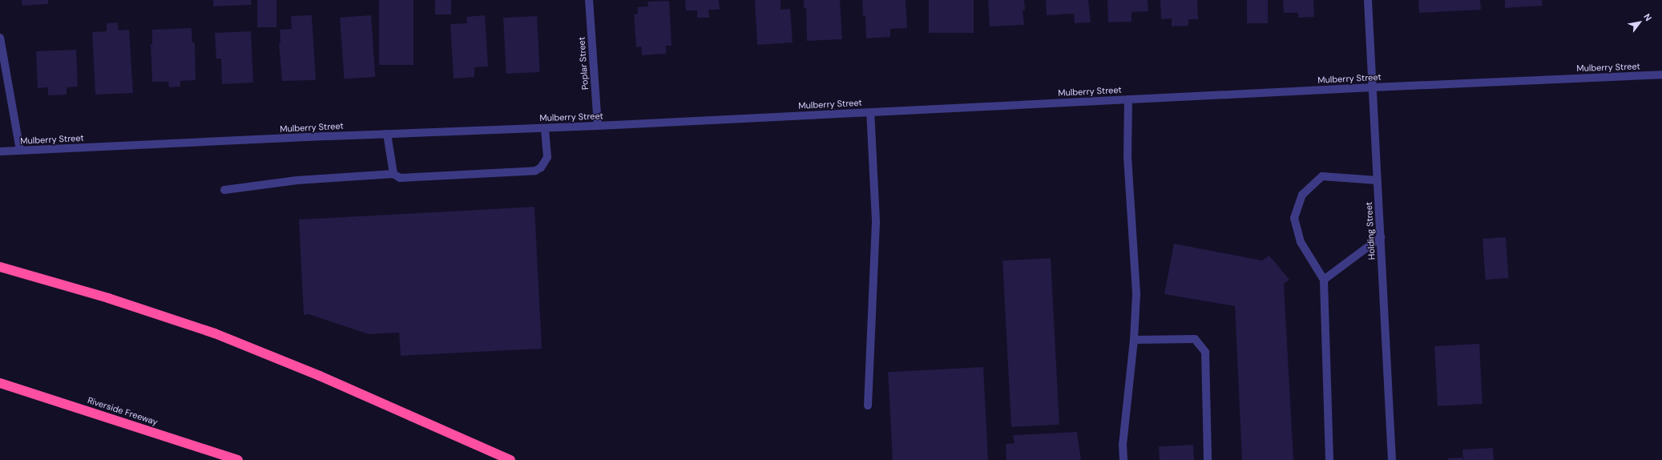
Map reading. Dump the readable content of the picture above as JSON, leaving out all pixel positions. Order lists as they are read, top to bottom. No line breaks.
{"streets":{"highway":["Riverside Freeway"],"street":["Poplar Street","Mulberry Street","Holding Street"]},"crossings":[["Poplar Street","Mulberry Street"],["Mulberry Street","Holding Street"]],"north":"top right"}
